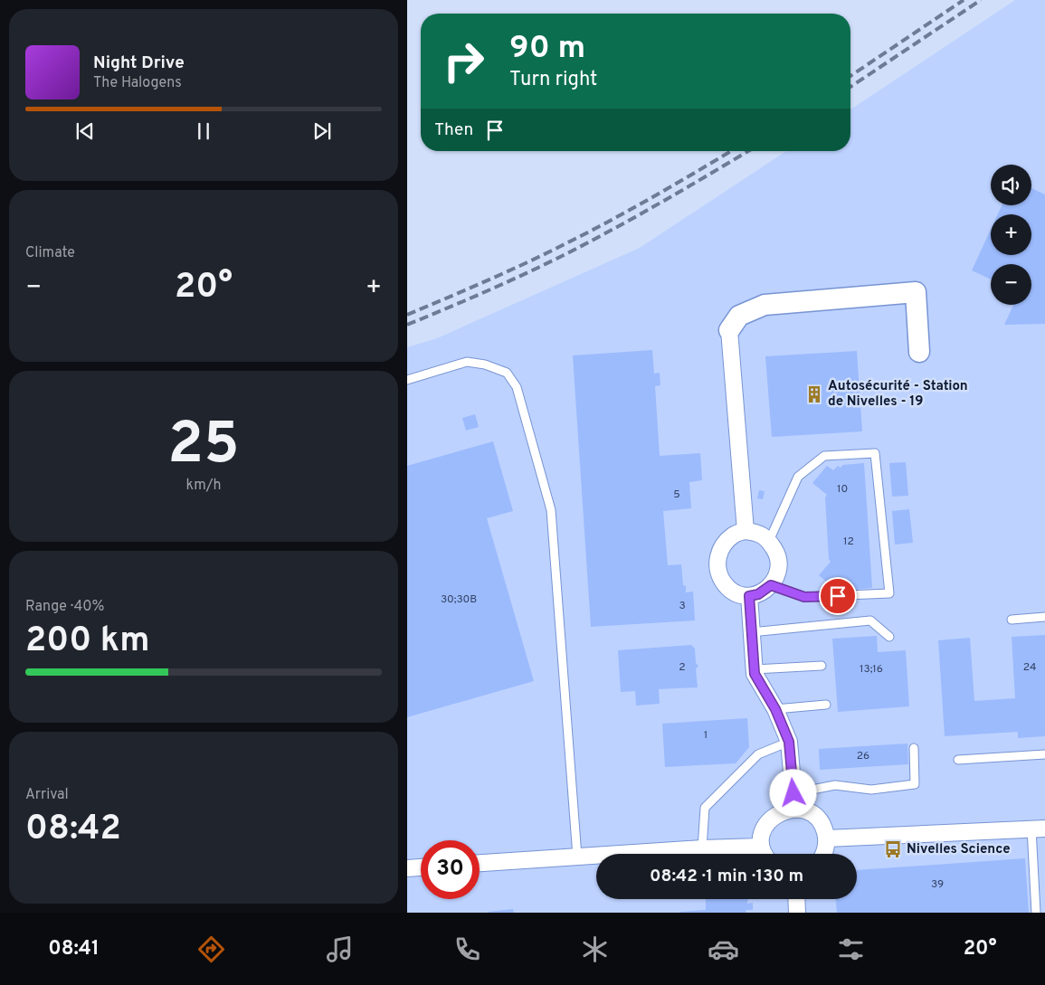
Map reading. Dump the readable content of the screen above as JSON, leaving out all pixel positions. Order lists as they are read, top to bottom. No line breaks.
{"places":{"building":["Autosécurité - Station de Nivelles - 19"],"bus stop":["Nivelles Science"]},"house_numbers":["10","5","12","30;30B","3","2","24","13;16","1","26","39"],"page":{"turn":["90 m","Turn right"],"song":["Night Drive","The Halogens"],"then":"Then","map_buttons":["+","−"],"tile":["Climate",["25","km/h"],["Range · 40%","200 km"],["Arrival","08:42"]],"heat":["−","20°","+"],"limit":"30","trip":"08:42 · 1 min · 130 m","tabs":["08:41","20°"]}}
